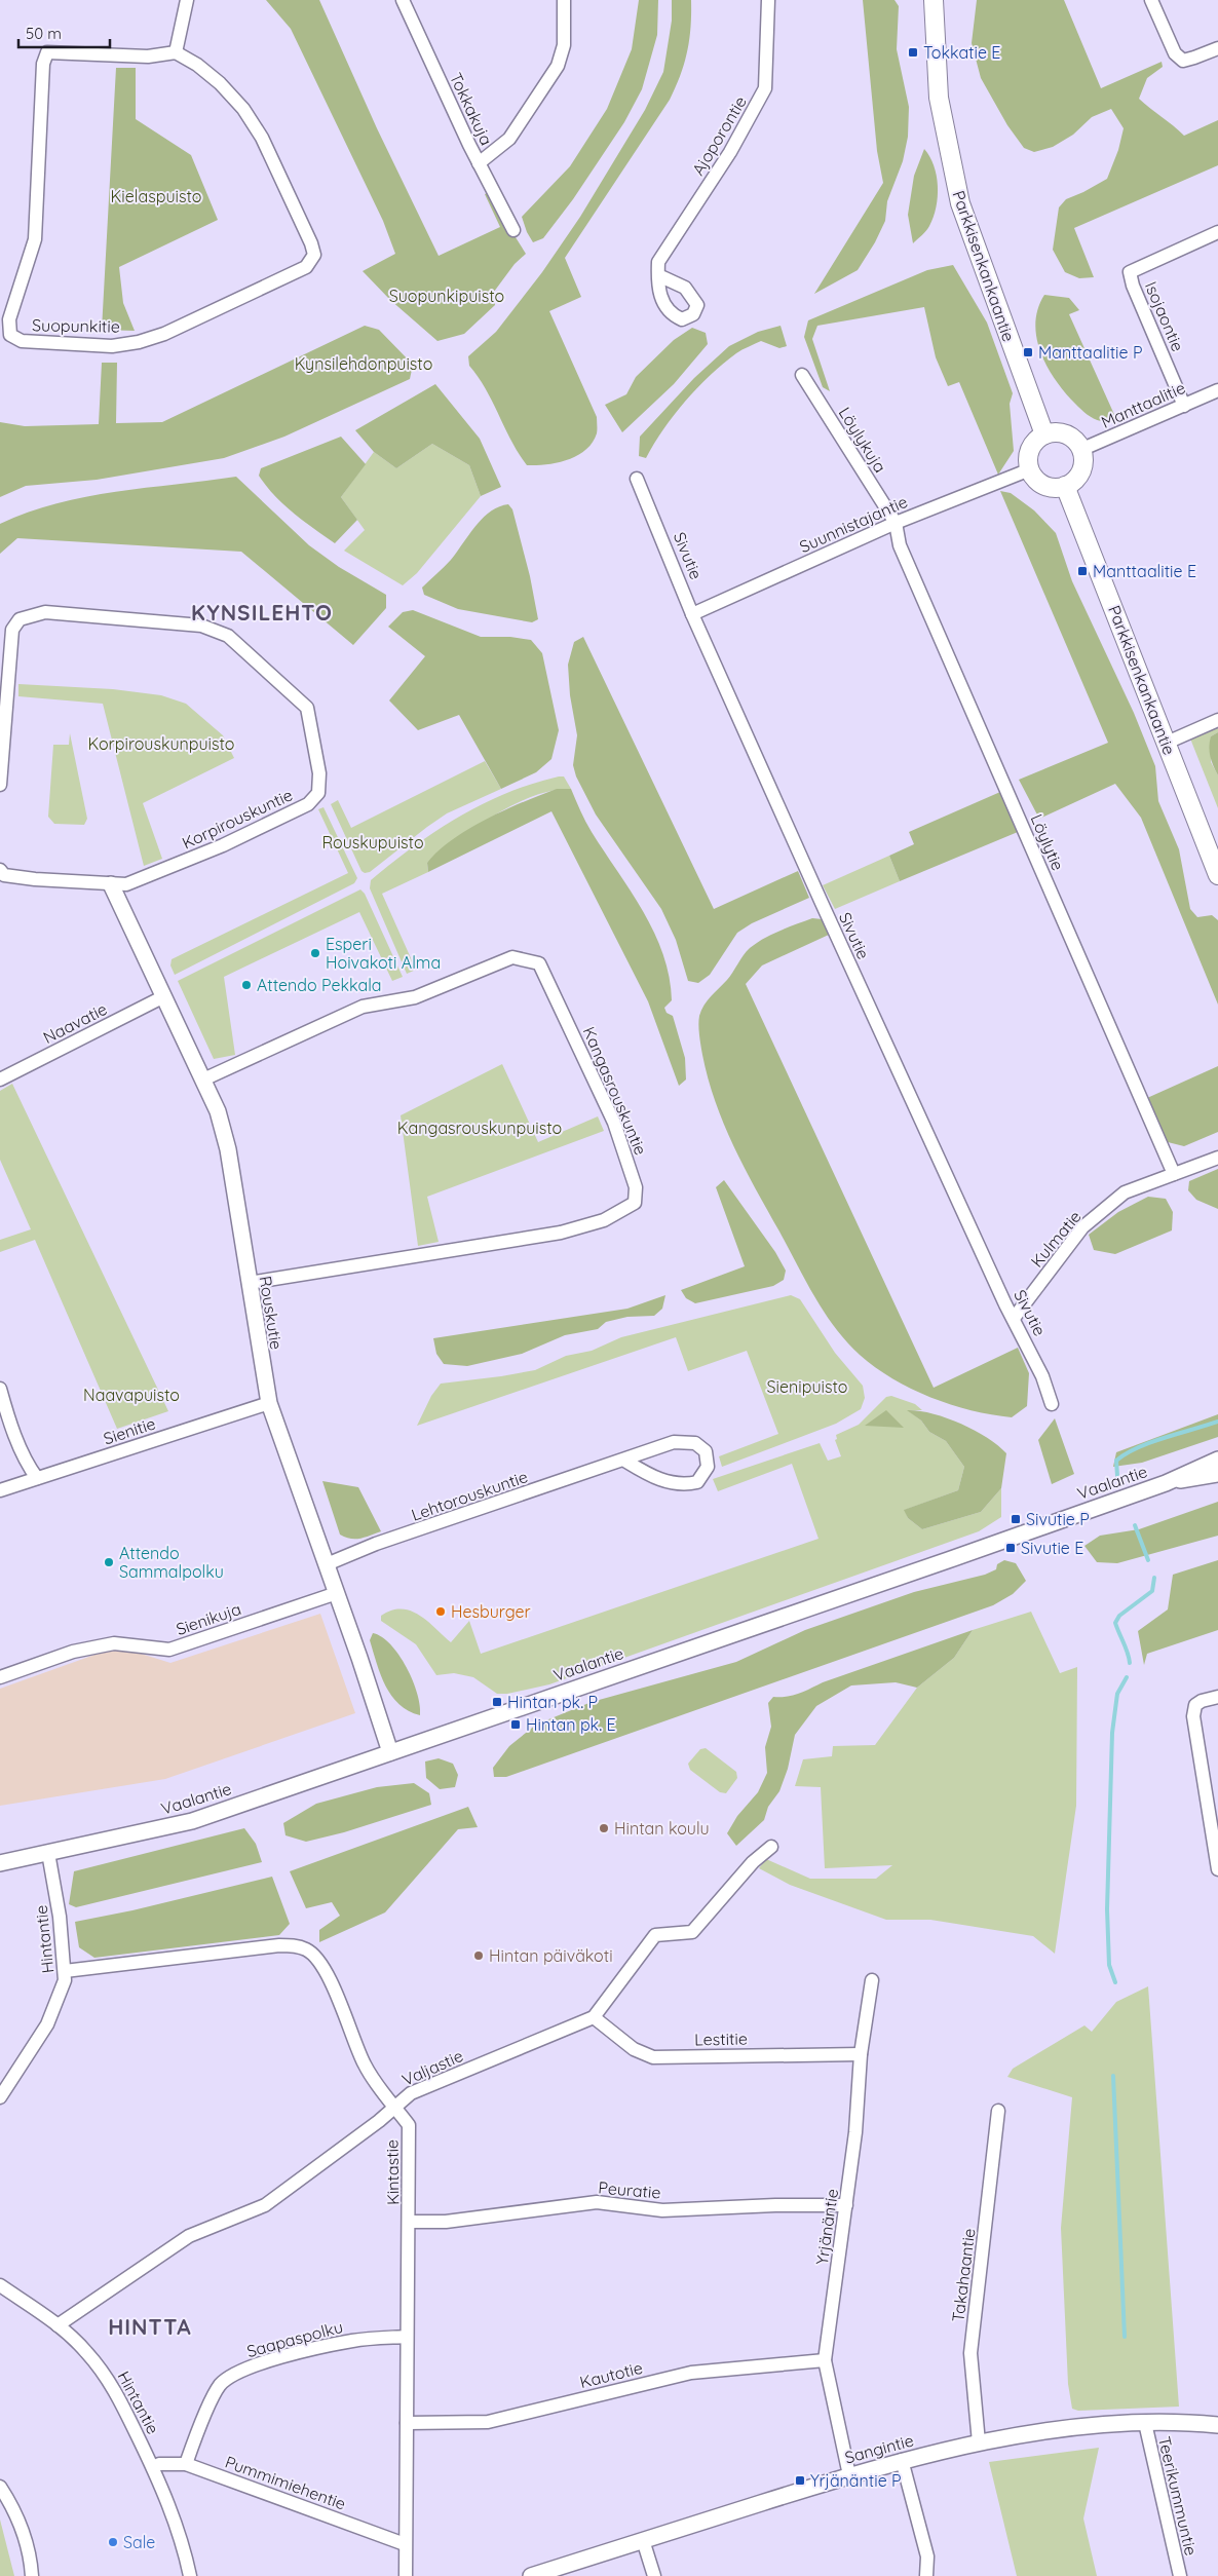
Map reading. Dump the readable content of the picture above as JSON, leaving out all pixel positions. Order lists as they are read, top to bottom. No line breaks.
{"streets":{"main road":["Parkkisenkankaantie"],"street":["Tokkakuja","Ajoporontie","Isojaontie","Suopunkitie","Manttaalitie","Löylykuja","Suunnistajantie","Sivutie","Korpirouskuntie","Löylytie","Naavatie","Kangasrouskuntie","Kulmatie","Rouskutie","Sienitie","Vaalantie","Lehtorouskuntie","Sienikuja","Hintantie","Lestitie","Valjastie","Kintastie","Peuratie","Yrjänäntie","Takahaantie","Saapaspolku","Kautotie","Sangintie","Pummimiehentie","Teerikummuntie"]},"crossings":[["Parkkisenkankaantie","Manttaalitie"],["Parkkisenkankaantie","Suunnistajantie"],["Isojaontie","Manttaalitie"],["Manttaalitie","Suunnistajantie"],["Löylykuja","Suunnistajantie"],["Löylykuja","Löylytie"],["Suunnistajantie","Sivutie"],["Suunnistajantie","Löylytie"],["Sivutie","Kulmatie"],["Korpirouskuntie","Rouskutie"],["Löylytie","Kulmatie"],["Naavatie","Rouskutie"],["Kangasrouskuntie","Rouskutie"],["Rouskutie","Sienitie"],["Rouskutie","Vaalantie"],["Rouskutie","Lehtorouskuntie"],["Rouskutie","Sienikuja"],["Vaalantie","Hintantie"],["Hintantie","Valjastie"],["Hintantie","Kintastie"],["Hintantie","Pummimiehentie"],["Lestitie","Valjastie"],["Lestitie","Yrjänäntie"],["Valjastie","Kintastie"],["Kintastie","Peuratie"],["Kintastie","Saapaspolku"],["Kintastie","Kautotie"],["Kintastie","Pummimiehentie"],["Peuratie","Yrjänäntie"],["Yrjänäntie","Kautotie"],["Yrjänäntie","Sangintie"],["Takahaantie","Sangintie"],["Saapaspolku","Pummimiehentie"],["Sangintie","Teerikummuntie"]],"districts":["KYNSILEHTO","HINTTA"],"parks":["Kielaspuisto","Suopunkipuisto","Kynsilehdonpuisto","Korpirouskunpuisto","Rouskupuisto","Kangasrouskunpuisto","Sienipuisto","Naavapuisto"],"places":{"transit":["Tokkatie E","Manttaalitie P","Manttaalitie E","Sivutie P","Sivutie E","Hintan pk. P","Hintan pk. E","Yrjänäntie P"],"other":["Esperi Hoivakoti Alma","Attendo Pekkala","Attendo Sammalpolku","Hesburger","Hintan koulu","Hintan päiväkoti","Sale"]},"scale_bar":"50 m"}
